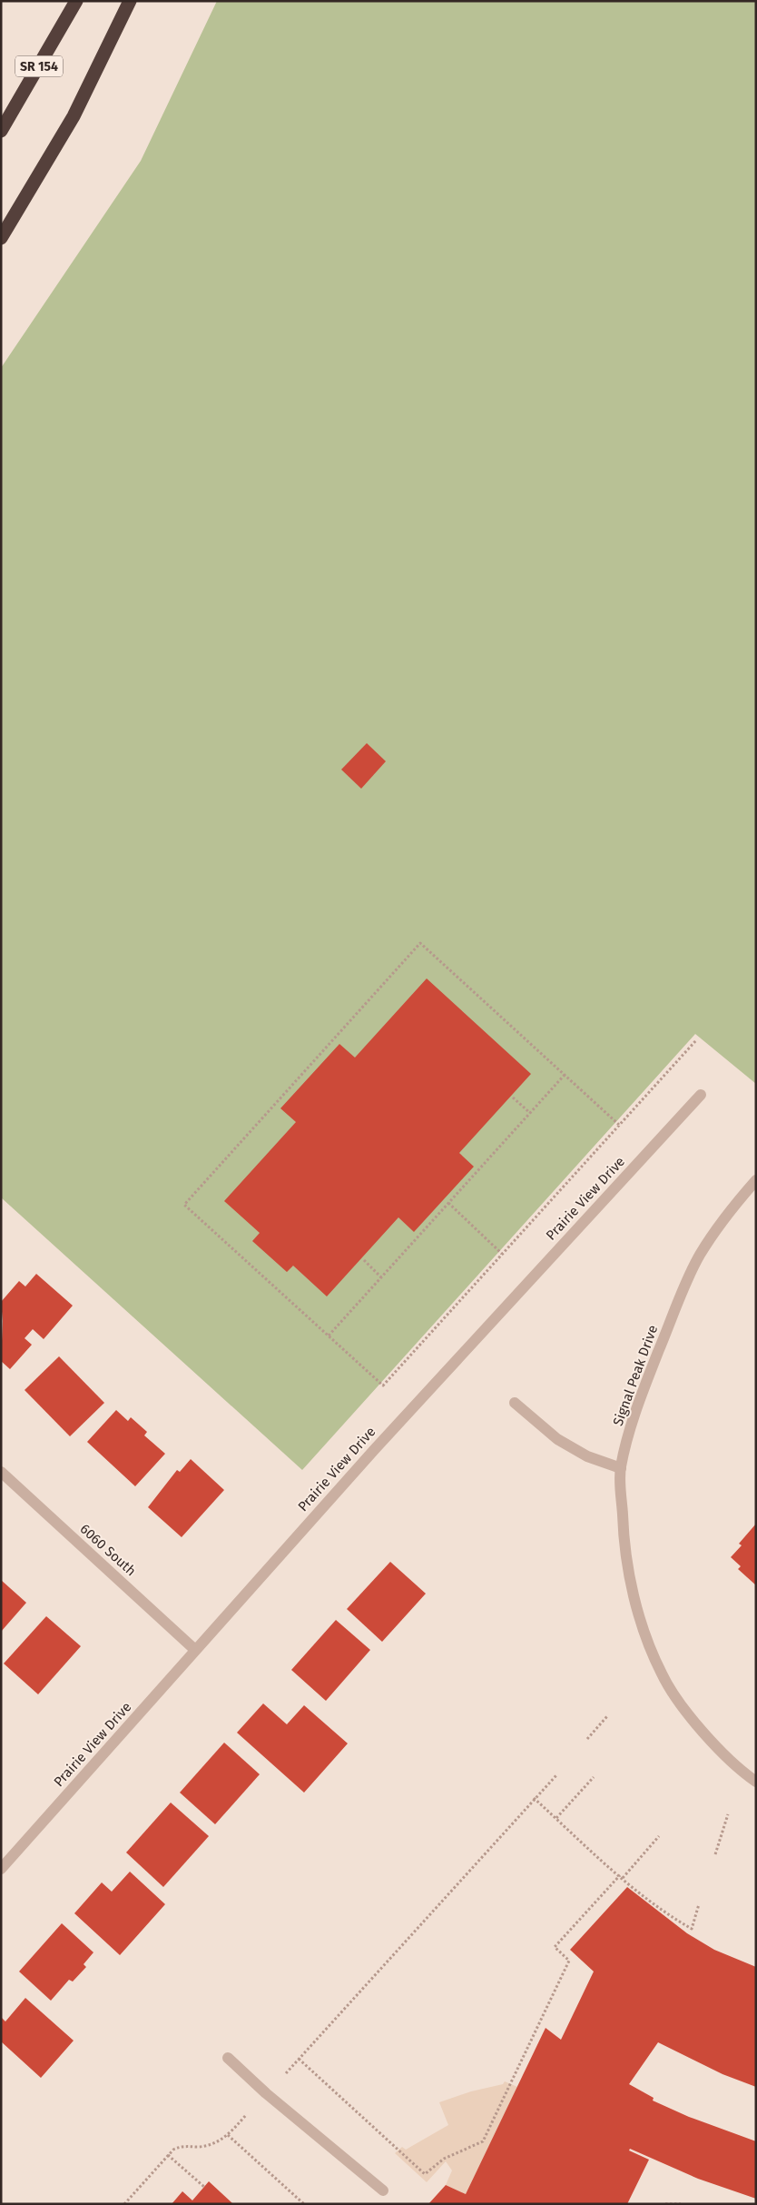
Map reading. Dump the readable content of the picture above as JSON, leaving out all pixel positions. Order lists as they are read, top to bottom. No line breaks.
{"streets":{"highway":["SR 154"],"street":["Prairie View Drive","Signal Peak Drive","6060 South"]},"crossings":[["Prairie View Drive","6060 South"]]}
